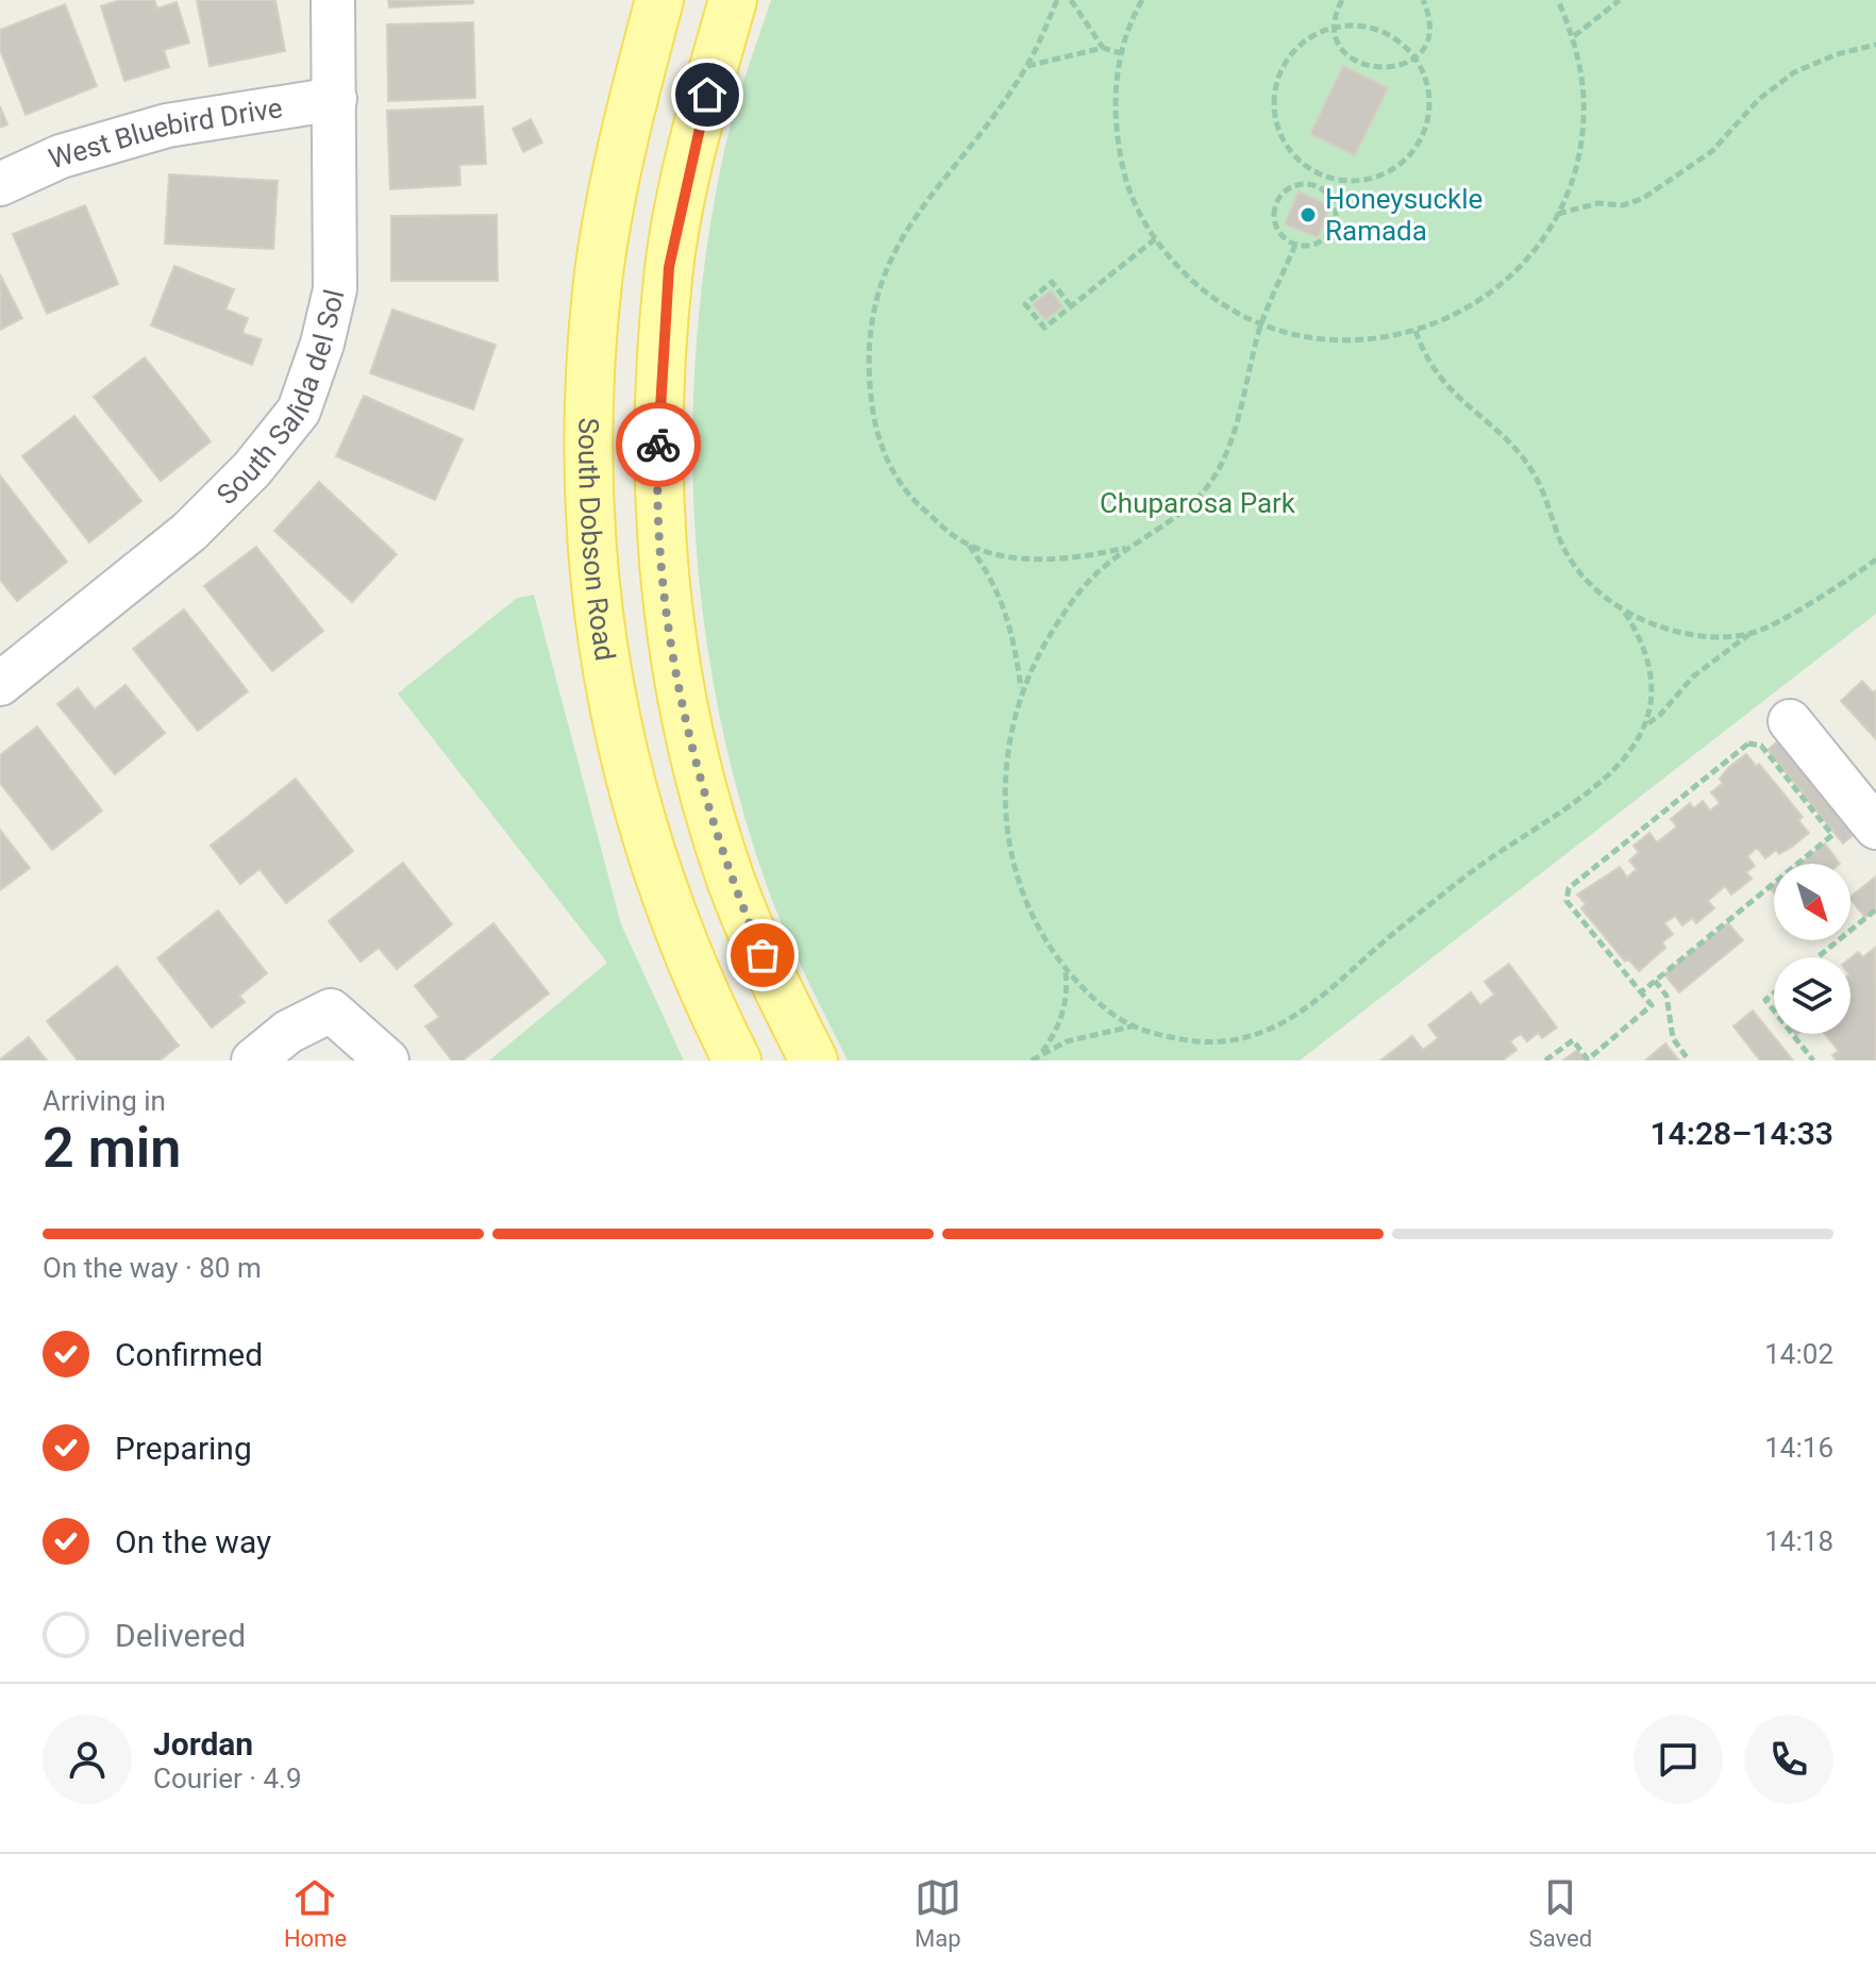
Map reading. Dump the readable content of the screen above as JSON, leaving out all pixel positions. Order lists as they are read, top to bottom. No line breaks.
{"streets":{"main road":["South Dobson Road"],"street":["West Bluebird Drive","South Salida del Sol"]},"crossings":[["West Bluebird Drive","South Salida del Sol"]],"parks":["Chuparosa Park"],"places":["Honeysuckle Ramada"],"north":"bottom right","page":{"heading":["2 min","Arriving in","14:28–14:33"],"panel":["Jordan","Courier · 4.9"],"bar":"On the way · 80 m","list":[["Confirmed","14:02"],["Preparing","14:16"],["On the way","14:18"],"Delivered"],"tabs":["Home","Map","Saved"]}}
